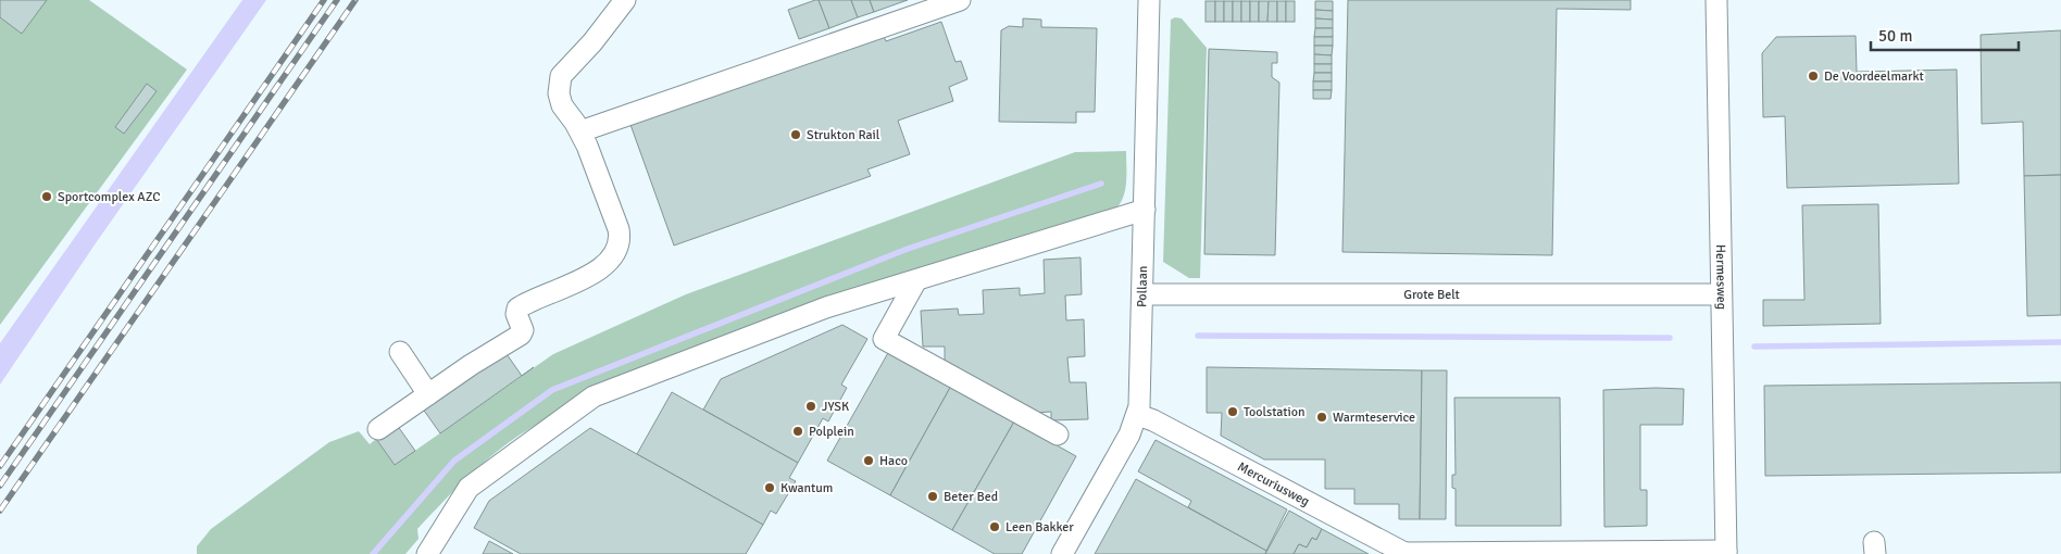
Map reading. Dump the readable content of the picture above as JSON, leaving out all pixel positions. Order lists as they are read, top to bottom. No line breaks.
{"streets":{"street":["Hermesweg","Pollaan","Grote Belt","Mercuriusweg"]},"crossings":[["Hermesweg","Grote Belt"],["Pollaan","Grote Belt"],["Pollaan","Mercuriusweg"]],"places":["De Voordeelmarkt","Strukton Rail","Sportcomplex AZC","JYSK","Toolstation","Warmteservice","Polplein","Haco","Kwantum","Beter Bed","Leen Bakker"],"scale_bar":"50 m"}
